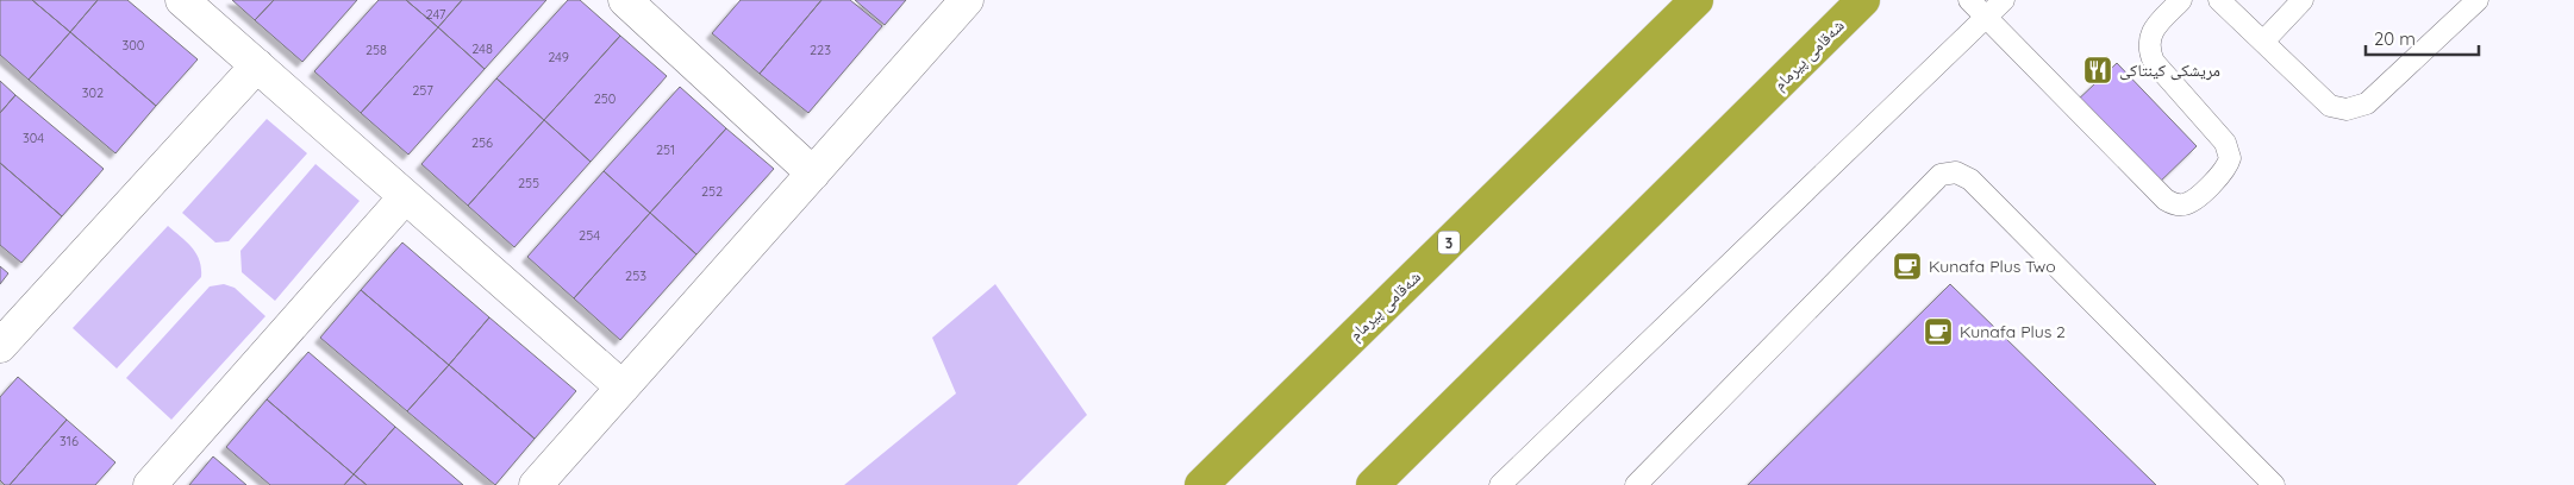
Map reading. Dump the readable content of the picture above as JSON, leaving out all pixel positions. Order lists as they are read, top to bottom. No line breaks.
{"streets":{"highway":["شەقامی پیرمام","3"]},"places":{"restaurant":["مریشکی کینتاکی"],"cafe":["Kunafa Plus Two","Kunafa Plus 2"]},"house_numbers":["247","300","248","258","223","249","257","302","250","304","256","251","255","252","254","253","316"],"scale_bar":"20 m"}
